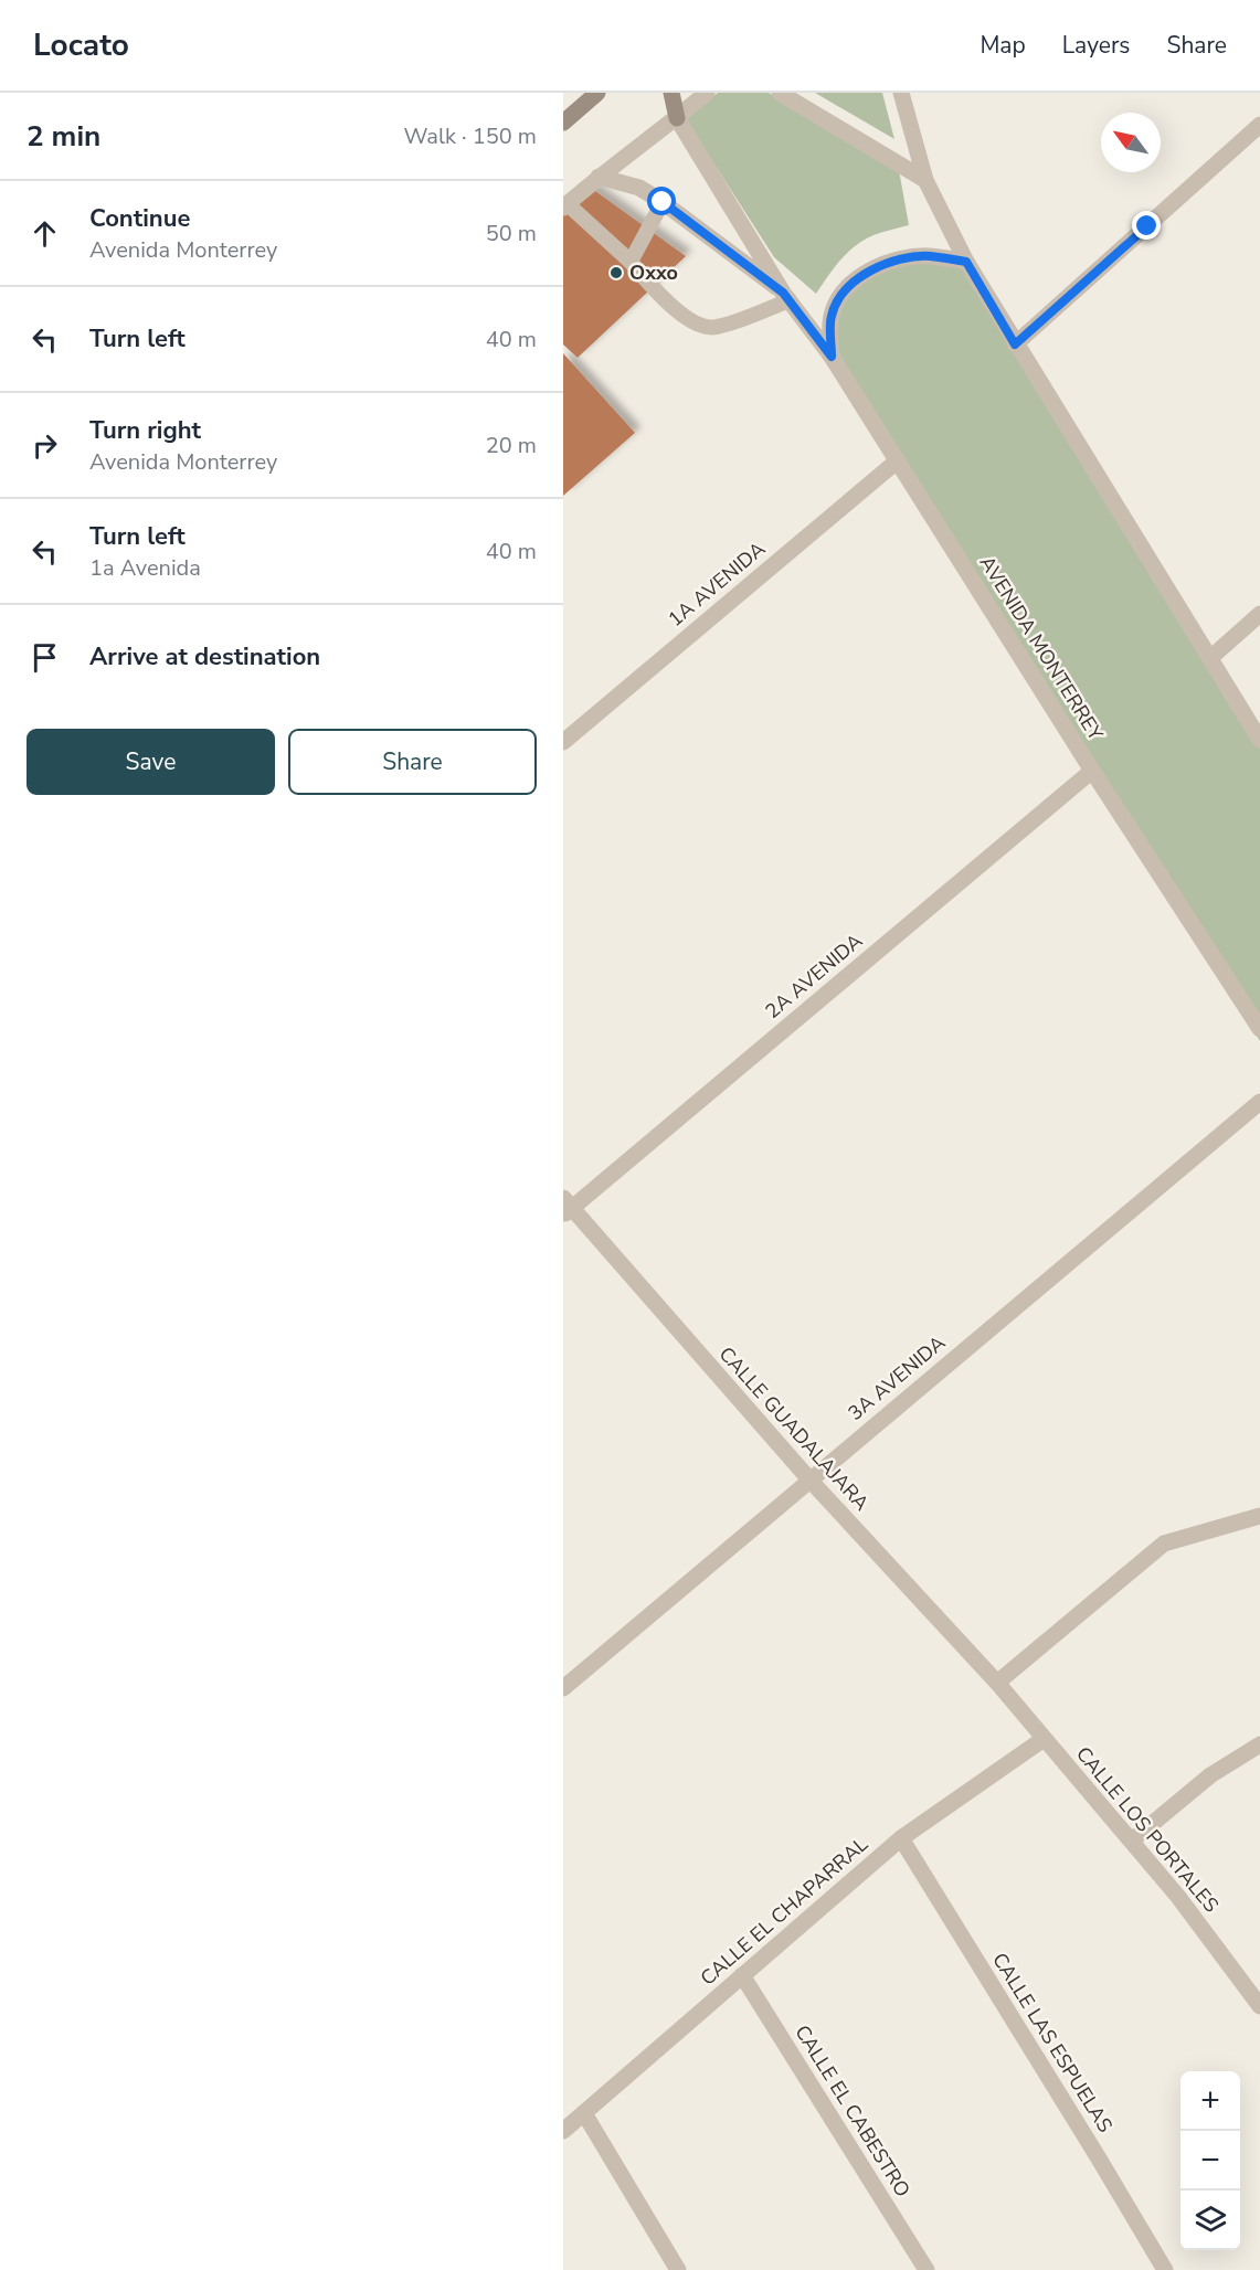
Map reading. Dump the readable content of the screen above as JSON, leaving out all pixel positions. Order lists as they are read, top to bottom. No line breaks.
{"streets":{"street":["1A AVENIDA","AVENIDA MONTERREY","2A AVENIDA","3A AVENIDA","CALLE GUADALAJARA","CALLE LOS PORTALES","CALLE EL CHAPARRAL","CALLE LAS ESPUELAS","CALLE EL CABESTRO"]},"crossings":[["1A AVENIDA","AVENIDA MONTERREY"],["AVENIDA MONTERREY","2A AVENIDA"],["2A AVENIDA","CALLE GUADALAJARA"],["3A AVENIDA","CALLE GUADALAJARA"],["CALLE GUADALAJARA","CALLE LOS PORTALES"],["CALLE LOS PORTALES","CALLE EL CHAPARRAL"],["CALLE EL CHAPARRAL","CALLE LAS ESPUELAS"],["CALLE EL CHAPARRAL","CALLE EL CABESTRO"]],"places":["Oxxo"],"north":"top left","page":{"header":"Locato","nav":["Map","Layers","Share"],"heading":["2 min","Walk · 150 m"],"list":[["Continue","Avenida Monterrey","50 m"],["Turn left","40 m"],["Turn right","Avenida Monterrey","20 m"],["Turn left","1a Avenida","40 m"],"Arrive at destination"],"buttons":["Save","Share"],"map_buttons":["+","−"]}}
